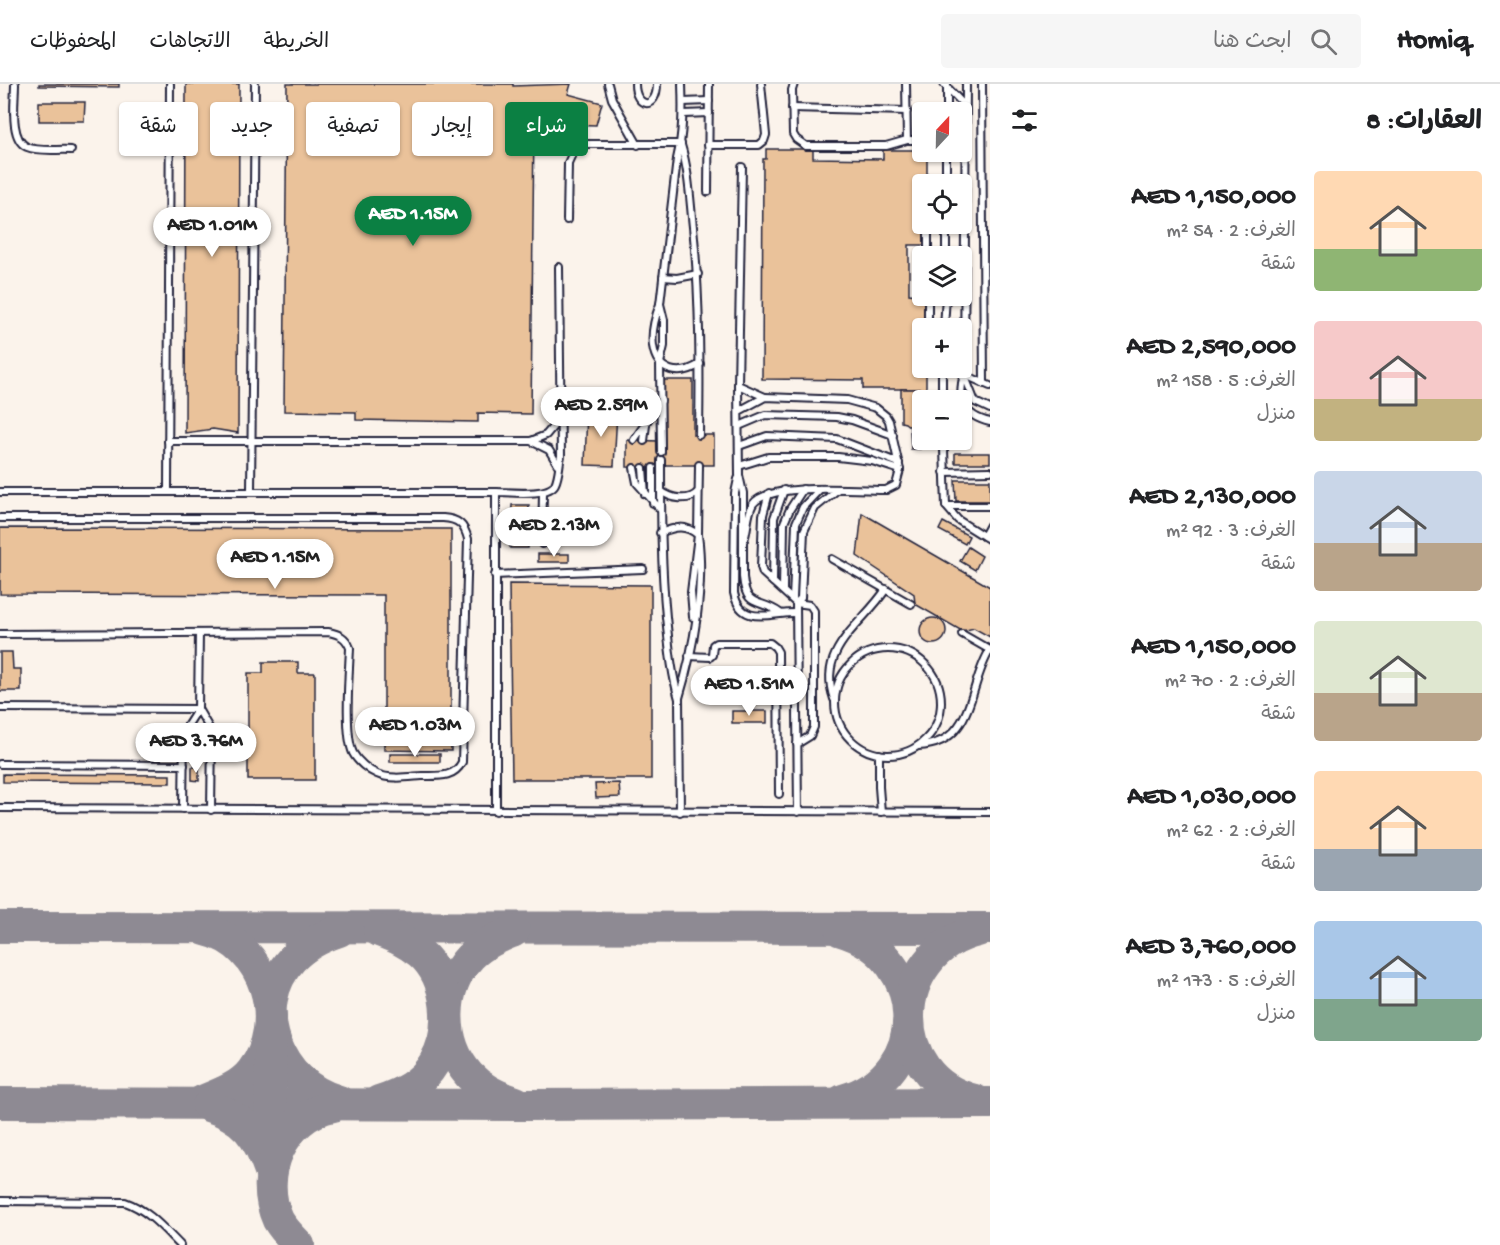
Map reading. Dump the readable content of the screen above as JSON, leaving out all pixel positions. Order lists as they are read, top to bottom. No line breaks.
{"north":"top","page":{"header":"Homiq","search":"ابحث هنا","nav":["الخريطة","الاتجاهات","المحفوظات"],"heading":"العقارات: 8","map_buttons":["+","−"],"chip":["شراء","إيجار","تصفية","جديد","شقة"],"list":[{"name":"AED 1,150,000","note":"الغرف: 2 · 54 m² · شقة"},{"name":"AED 2,590,000","note":"الغرف: 5 · 158 m² · منزل"},{"name":"AED 2,130,000","note":"الغرف: 3 · 92 m² · شقة"},{"name":"AED 1,150,000","note":"الغرف: 2 · 70 m² · شقة"},{"name":"AED 1,030,000","note":"الغرف: 2 · 62 m² · شقة"},{"name":"AED 3,760,000","note":"الغرف: 5 · 173 m² · منزل"}],"price":["AED 1.15M","AED 1.01M","AED 2.59M","AED 2.13M","AED 1.15M","AED 1.51M","AED 1.03M","AED 3.76M"]}}
